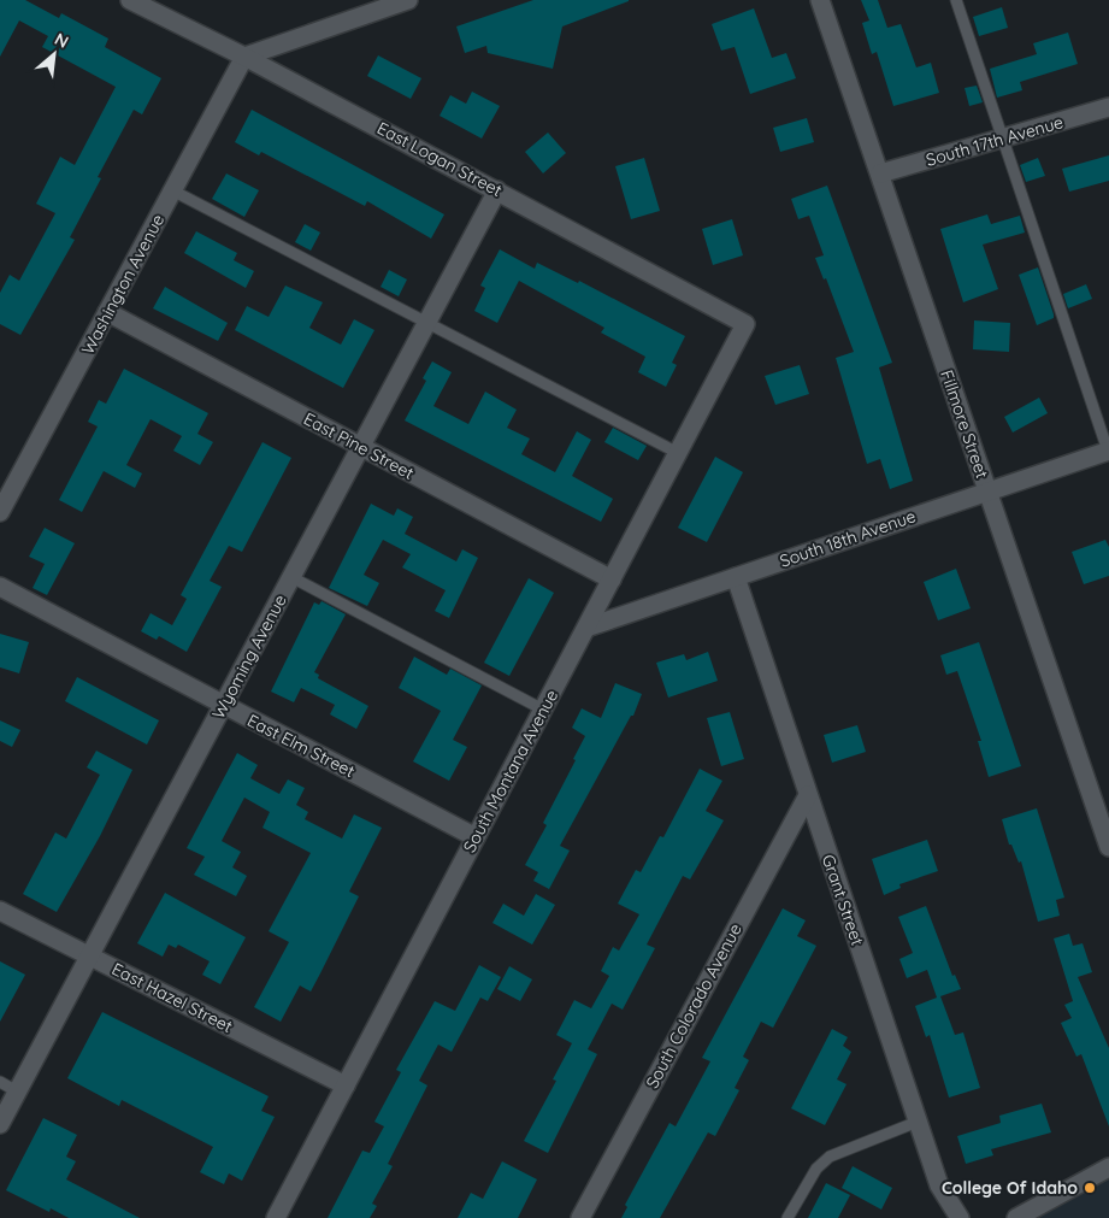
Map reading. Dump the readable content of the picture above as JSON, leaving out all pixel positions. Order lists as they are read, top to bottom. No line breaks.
{"streets":{"street":["South 17th Avenue","East Logan Street","Washington Avenue","Fillmore Street","East Pine Street","South 18th Avenue","Wyoming Avenue","East Elm Street","South Montana Avenue","Grant Street","East Hazel Street","South Colorado Avenue"]},"crossings":[["South 17th Avenue","Fillmore Street"],["East Logan Street","Washington Avenue"],["East Logan Street","Wyoming Avenue"],["East Logan Street","South Montana Avenue"],["Washington Avenue","East Pine Street"],["Fillmore Street","South 18th Avenue"],["East Pine Street","Wyoming Avenue"],["East Pine Street","South Montana Avenue"],["South 18th Avenue","South Montana Avenue"],["South 18th Avenue","Grant Street"],["Wyoming Avenue","East Elm Street"],["Wyoming Avenue","East Hazel Street"],["East Elm Street","South Montana Avenue"],["South Montana Avenue","East Hazel Street"],["Grant Street","South Colorado Avenue"]],"places":["College Of Idaho"],"north":"top right"}
